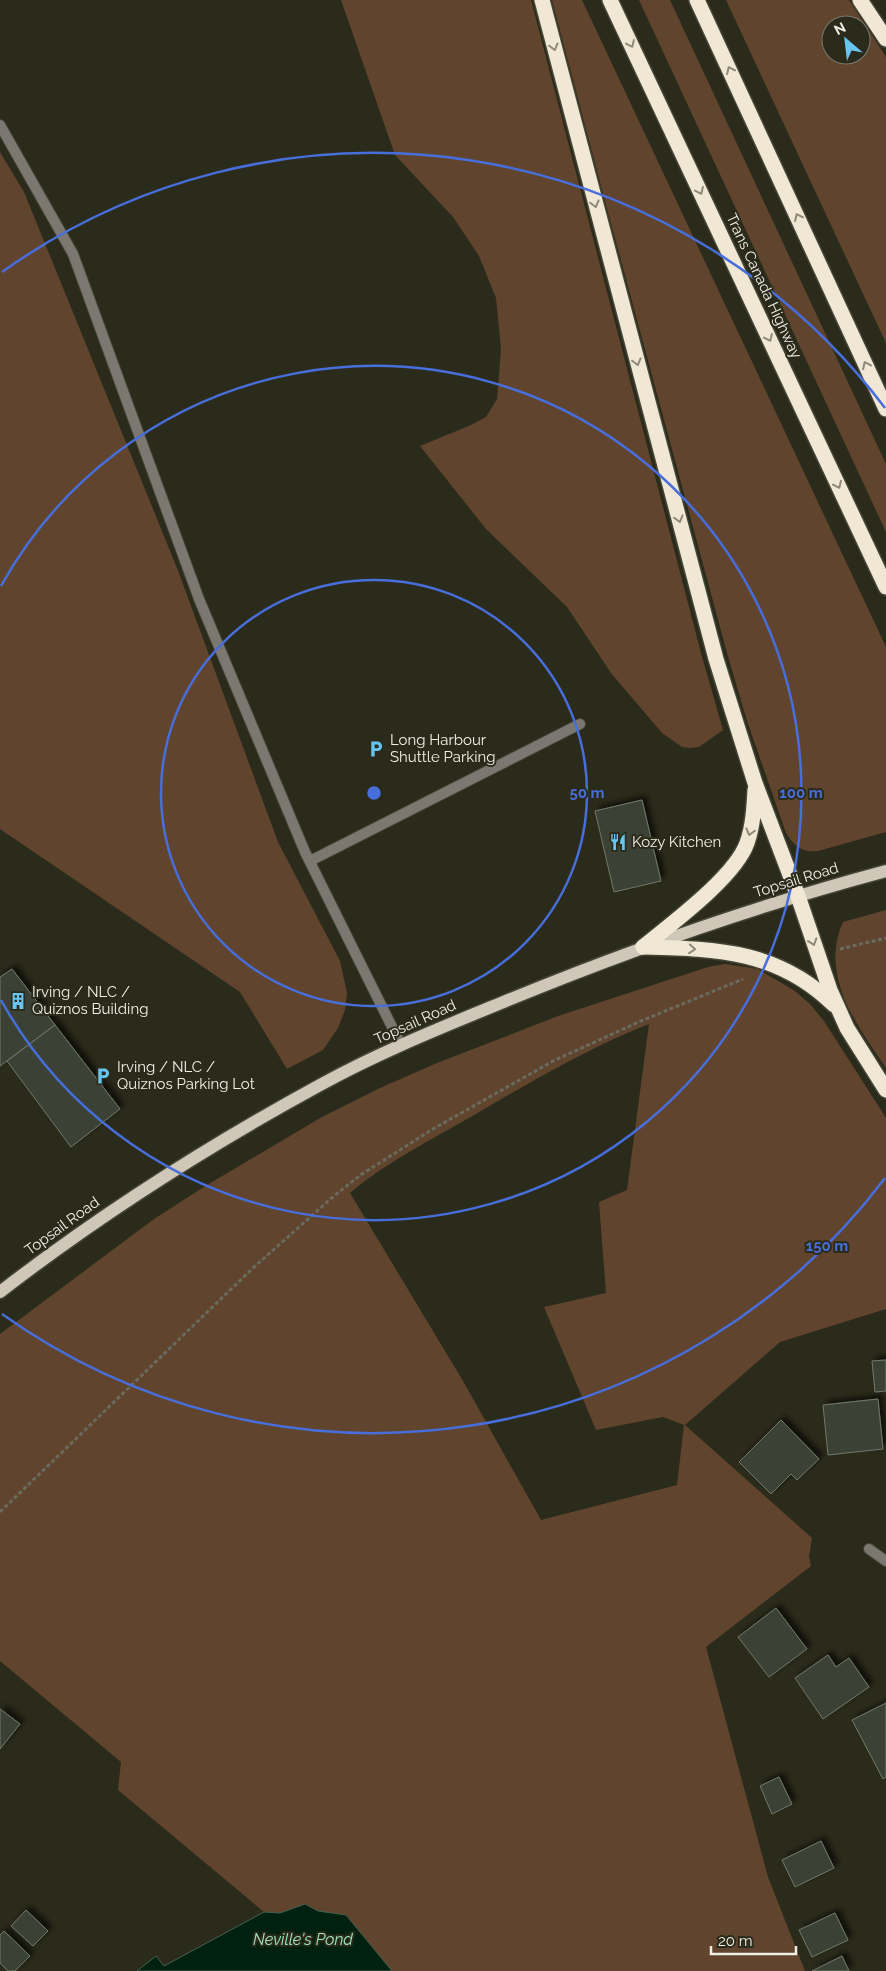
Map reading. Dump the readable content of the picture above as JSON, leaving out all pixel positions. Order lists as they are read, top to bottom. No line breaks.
{"streets":{"highway":["Trans Canada Highway"],"main road":["Topsail Road"]},"water":["Neville's Pond"],"places":{"parking":["Long Harbour Shuttle Parking","Irving / NLC / Quiznos Parking Lot"],"restaurant":["Kozy Kitchen"],"building":["Irving / NLC / Quiznos Building"]},"scale_bar":"20 m","north":"top left","rings":["50 m","100 m","150 m"]}
